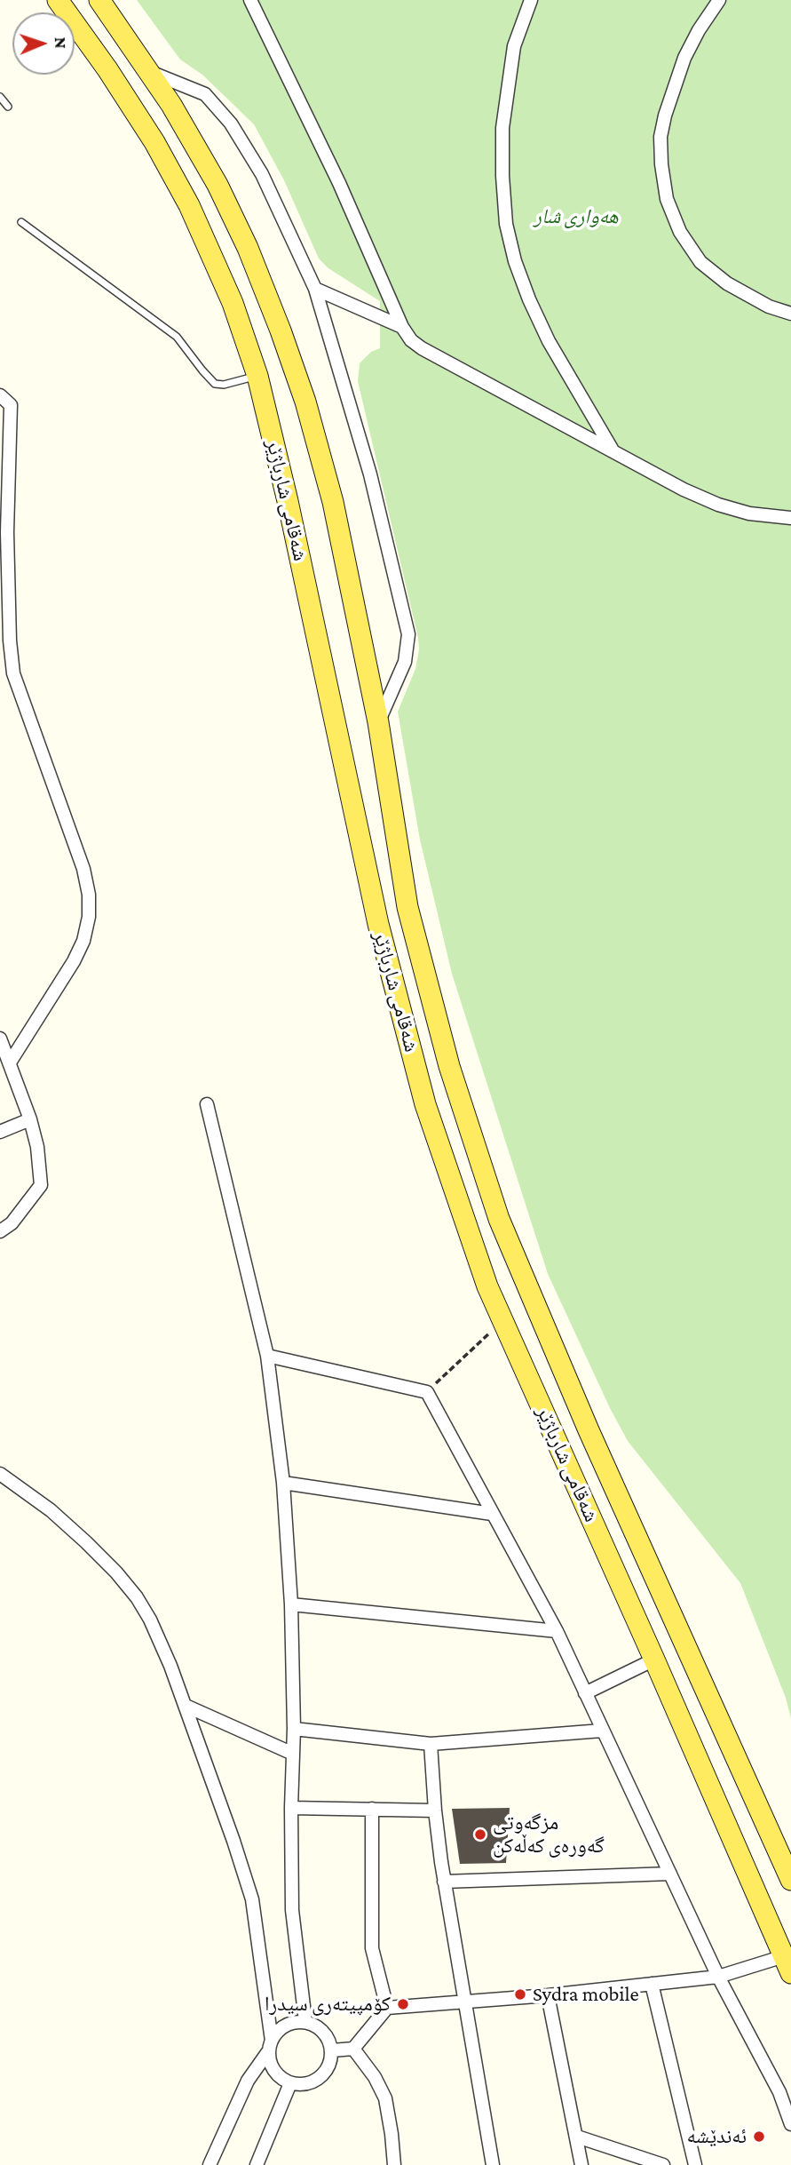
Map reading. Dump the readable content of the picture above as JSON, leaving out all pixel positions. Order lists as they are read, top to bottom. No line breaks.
{"streets":{"main road":["شەقامی شارباژێر"]},"parks":["هەواری شار"],"places":["مزگەوتی گەورەی کەڵەکن","Sydra mobile","کۆمپیتەری سیدرا","ئەندێشە"],"north":"right"}
